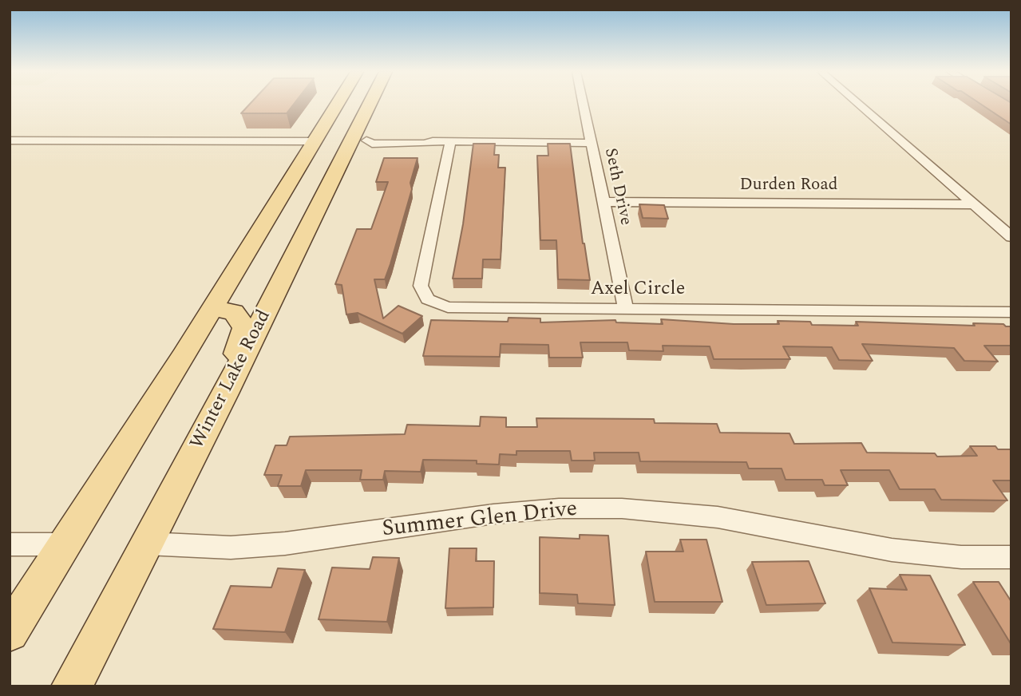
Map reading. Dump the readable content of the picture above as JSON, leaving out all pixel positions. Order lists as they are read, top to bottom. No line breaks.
{"streets":{"main road":["Winter Lake Road"],"street":["Durden Road","Seth Drive","Axel Circle","Summer Glen Drive"]},"crossings":[["Durden Road","Seth Drive"],["Seth Drive","Axel Circle"],["Winter Lake Road","Summer Glen Drive"]]}
